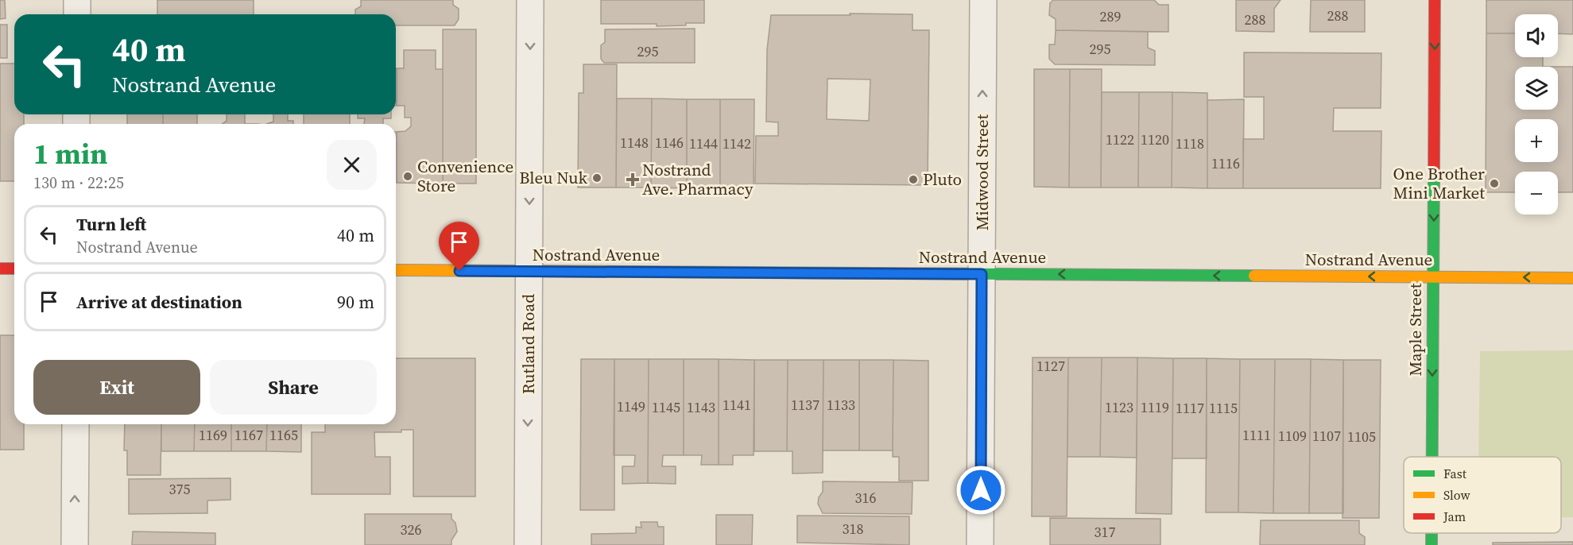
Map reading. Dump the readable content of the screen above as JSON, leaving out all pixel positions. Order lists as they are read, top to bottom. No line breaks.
{"streets":{"main road":["Nostrand Avenue","Maple Street"],"street":["Midwood Street","Rutland Road"]},"crossings":[["Midwood Street","Nostrand Avenue"],["Nostrand Avenue","Maple Street"],["Nostrand Avenue","Rutland Road"]],"one_way":["Midwood Street","Nostrand Avenue","Maple Street","Rutland Road"],"places":{"other":["Convenience Store","Bleu Nuk","Pluto","One Brother Mini Market"],"health":["Nostrand Ave. Pharmacy"]},"house_numbers":["288","289","288","295","295","1122","1120","1148","1146","1144","1142","1118","1116","1127","1141","1137","1133","1149","1145","1143","1123","1119","1117","1115","1169","1167","1165","1111","1109","1107","1105","375","316","318","326","317"],"legend":["Fast","Slow","Jam"],"page":{"map_buttons":["+","−"],"turn":["40 m","Nostrand Avenue"],"heading":["1 min","130 m · 22:25"],"list":[{"name":"Turn left","note":"Nostrand Avenue","value":"40 m"},{"name":"Arrive at destination","value":"90 m"}],"buttons":["Exit","Share"]}}
